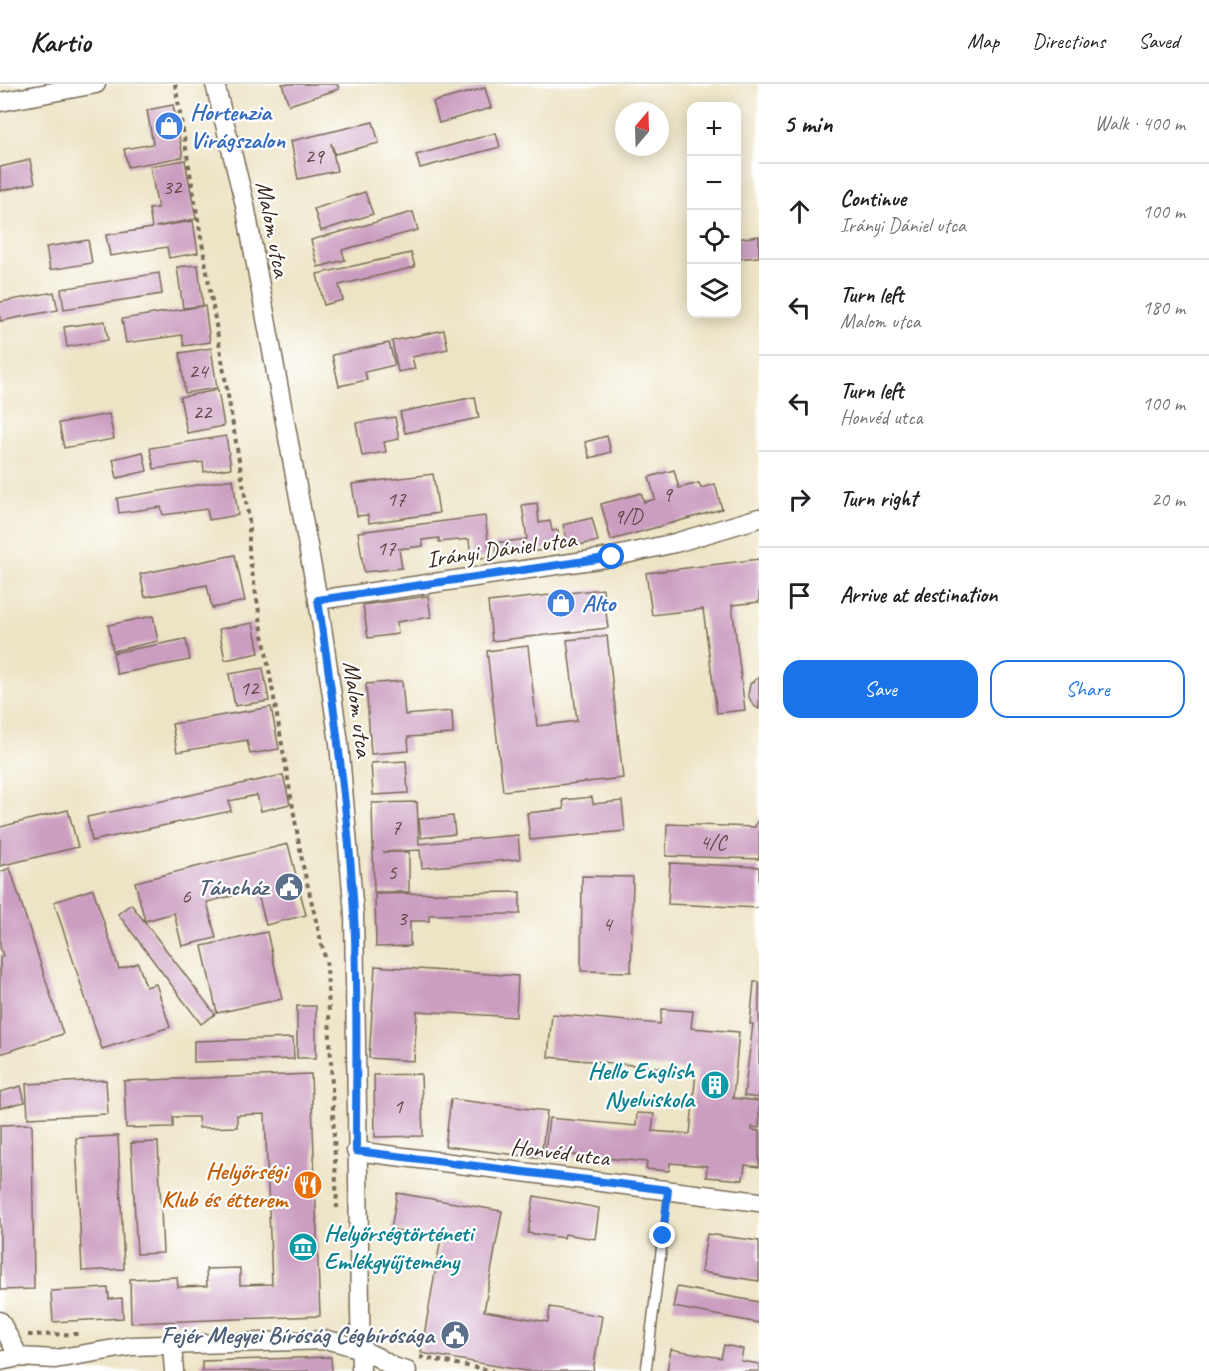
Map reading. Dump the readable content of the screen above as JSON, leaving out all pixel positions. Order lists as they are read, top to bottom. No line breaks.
{"streets":{"street":["Malom utca","Irányi Dániel utca","Honvéd utca"]},"crossings":[["Malom utca","Irányi Dániel utca"],["Malom utca","Honvéd utca"]],"places":{"shop":["Hortenzia Virágszalon","Alto"],"public building":["Táncház","Fejér Megyei Bíróság Cégbírósága"],"building":["Hello English Nyelviskola"],"restaurant":["Helyőrségi Klub és étterem"],"museum":["Helyőrségtörténeti Emlékgyűjtemény"]},"house_numbers":["29","32","24","22","9","17","9/D","17","12","7","4/C","5","6","3","4","1"],"north":"top","page":{"header":"Kartio","nav":["Map","Directions","Saved"],"heading":["5 min","Walk · 400 m"],"map_buttons":["+","−"],"list":[["Continue","Irányi Dániel utca","100 m"],["Turn left","Malom utca","180 m"],["Turn left","Honvéd utca","100 m"],["Turn right","20 m"],"Arrive at destination"],"buttons":["Save","Share"]}}
